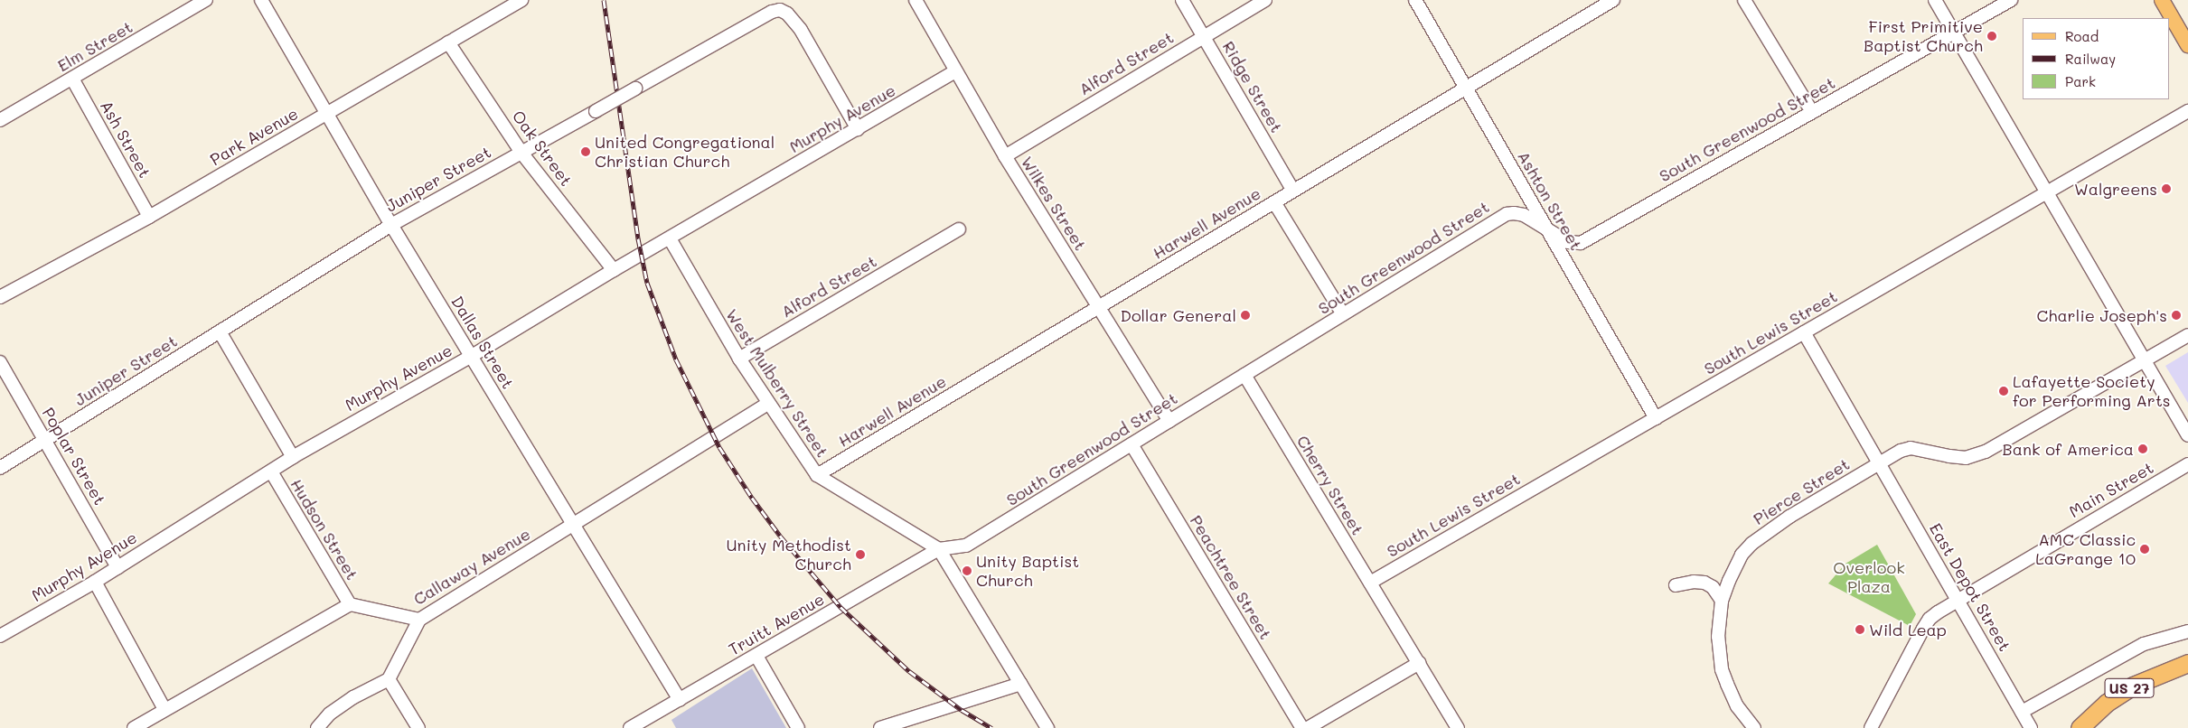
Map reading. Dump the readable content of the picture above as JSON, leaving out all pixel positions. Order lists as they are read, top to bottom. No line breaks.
{"streets":{"highway":["US 27"],"street":["Elm Street","Alford Street","Ridge Street","Murphy Avenue","South Greenwood Street","Park Avenue","Ash Street","Oak Street","Juniper Street","Ashton Street","Wilkes Street","Harwell Avenue","South Lewis Street","Dallas Street","West Mulberry Street","Poplar Street","Cherry Street","Main Street","Pierce Street","Hudson Street","Callaway Avenue","Peachtree Street","East Depot Street","Truitt Avenue"]},"crossings":[["Elm Street","Ash Street"],["Alford Street","Ridge Street"],["Alford Street","Wilkes Street"],["Alford Street","West Mulberry Street"],["Ridge Street","Harwell Avenue"],["Murphy Avenue","Oak Street"],["Murphy Avenue","Juniper Street"],["Murphy Avenue","Wilkes Street"],["Murphy Avenue","Dallas Street"],["Murphy Avenue","West Mulberry Street"],["Murphy Avenue","Poplar Street"],["Murphy Avenue","Hudson Street"],["South Greenwood Street","Ashton Street"],["South Greenwood Street","Wilkes Street"],["South Greenwood Street","West Mulberry Street"],["South Greenwood Street","Cherry Street"],["South Greenwood Street","Peachtree Street"],["South Greenwood Street","Truitt Avenue"],["Park Avenue","Ash Street"],["Park Avenue","Oak Street"],["Park Avenue","Dallas Street"],["Oak Street","Juniper Street"],["Juniper Street","Dallas Street"],["Juniper Street","Poplar Street"],["Juniper Street","Hudson Street"],["Ashton Street","Harwell Avenue"],["Ashton Street","South Lewis Street"],["Wilkes Street","Harwell Avenue"],["Harwell Avenue","West Mulberry Street"],["South Lewis Street","Cherry Street"],["South Lewis Street","East Depot Street"],["Dallas Street","Callaway Avenue"],["Dallas Street","Truitt Avenue"],["West Mulberry Street","Callaway Avenue"],["West Mulberry Street","Truitt Avenue"],["Main Street","East Depot Street"],["Pierce Street","East Depot Street"],["Hudson Street","Callaway Avenue"]],"parks":["Overlook Plaza"],"places":["First Primitive Baptist Church","United Congregational Christian Church","Walgreens","Dollar General","Charlie Joseph's","Lafayette Society for Performing Arts","Bank of America","AMC Classic LaGrange 10","Unity Methodist Church","Unity Baptist Church","Wild Leap"],"legend":["Road","Railway","Park"]}
